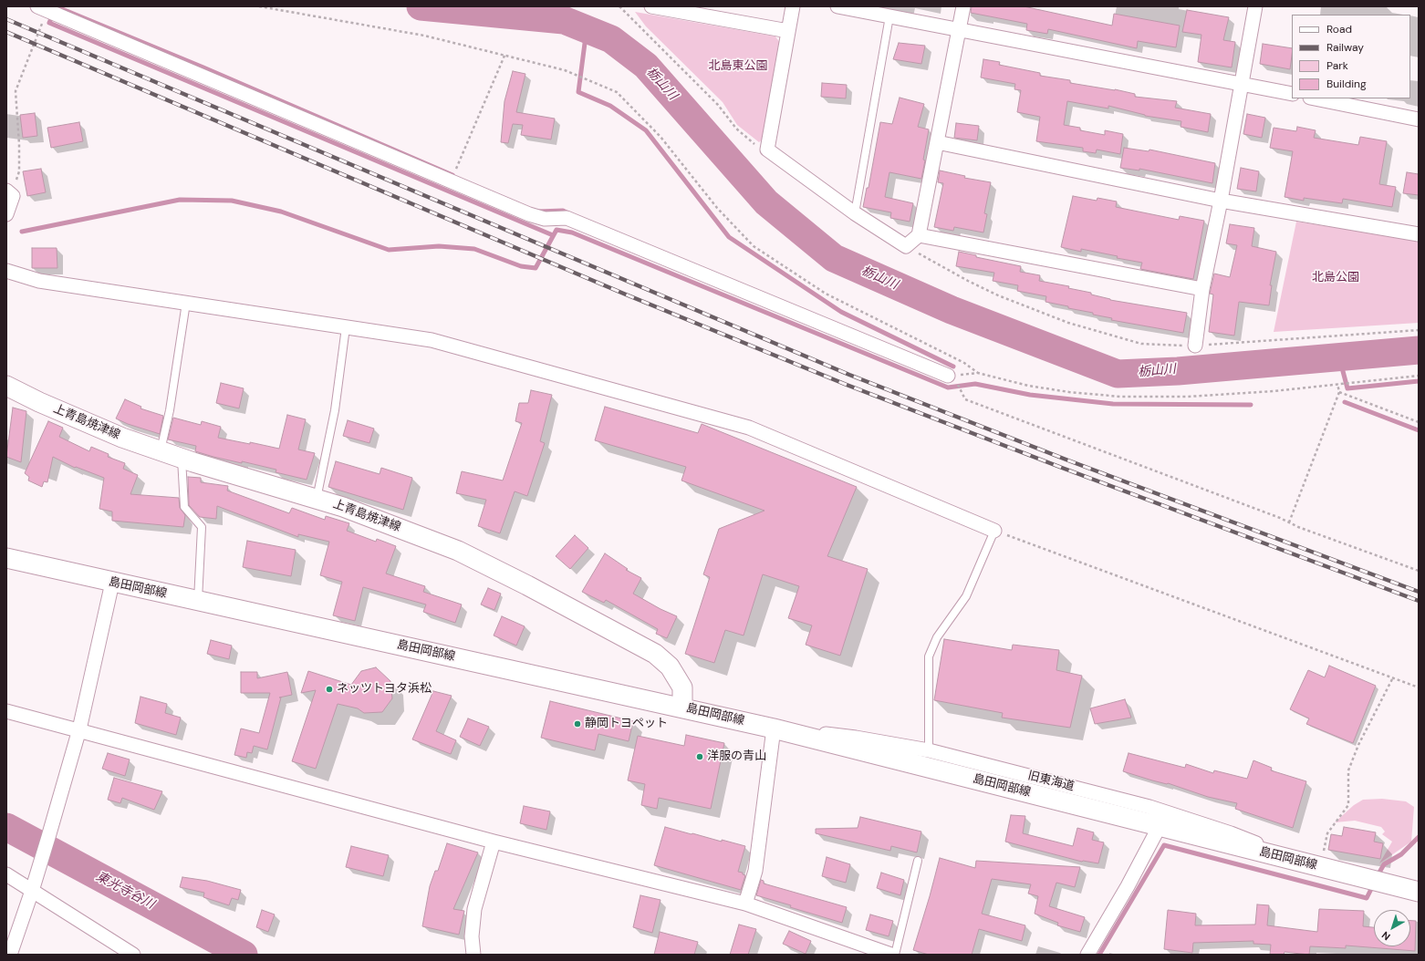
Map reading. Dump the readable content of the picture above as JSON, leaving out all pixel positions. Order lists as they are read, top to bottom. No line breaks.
{"streets":{"main road":["上青島焼津線","島田岡部線"],"street":["旧東海道"]},"crossings":[["上青島焼津線","島田岡部線"],["島田岡部線","旧東海道"]],"water":["栃山川","東光寺谷川"],"parks":["北島東公園","北島公園"],"places":["ネッツトヨタ浜松","静岡トヨペット","洋服の青山"],"legend":["Road","Railway","Park","Building"],"north":"bottom left"}
